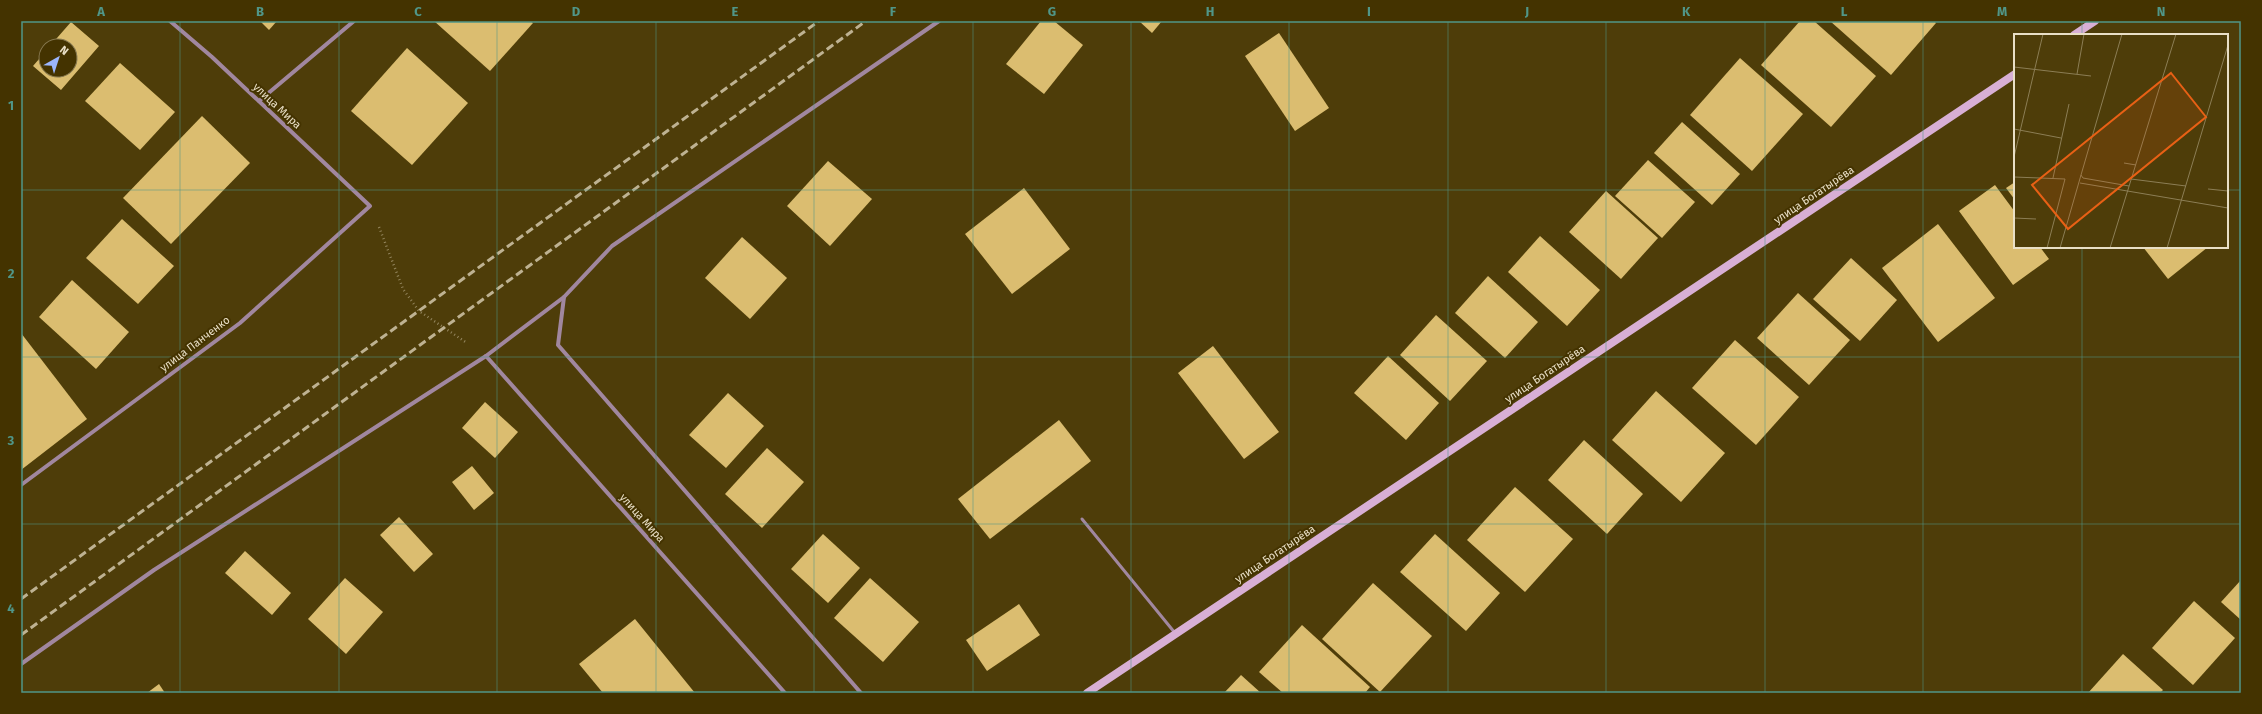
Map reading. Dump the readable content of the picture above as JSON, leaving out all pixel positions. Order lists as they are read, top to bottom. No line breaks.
{"streets":{"street":["улица Мира","улица Богатырёва","улица Панченко"]},"crossings":[["улица Мира","улица Панченко"]],"north":"top right","grid":{"columns":["A","B","C","D","E","F","G","H","I","J","K","L","M","N"],"rows":["1","2","3","4"]}}
